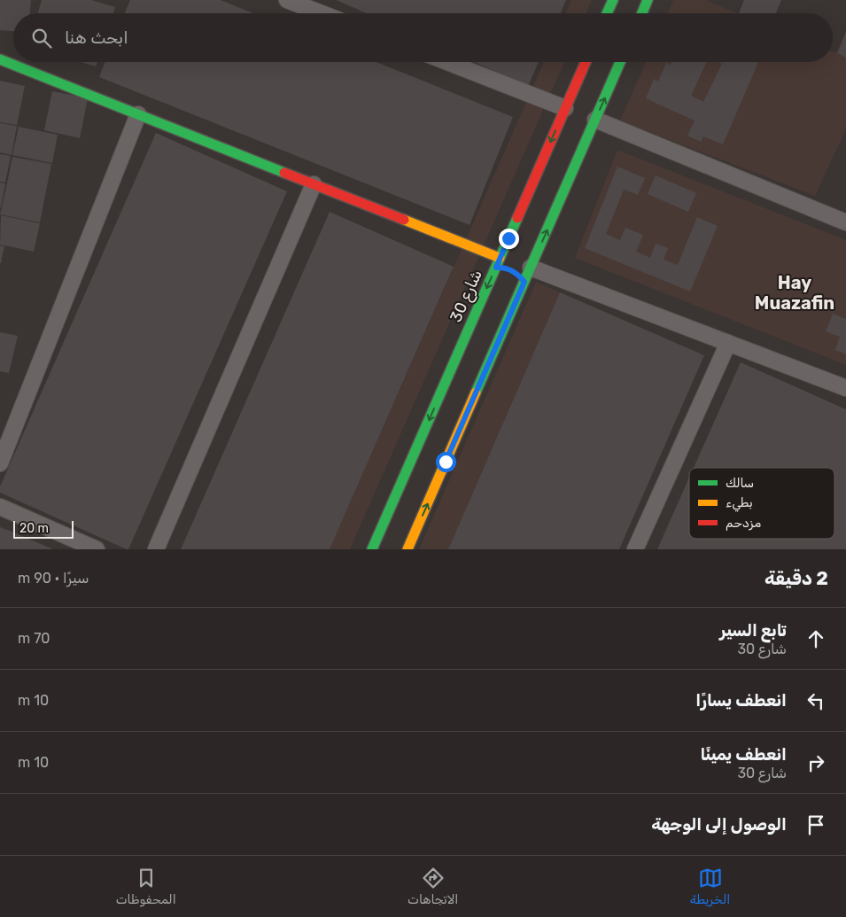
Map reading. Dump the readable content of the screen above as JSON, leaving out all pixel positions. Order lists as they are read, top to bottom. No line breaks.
{"streets":{"street":["شارع 30"]},"districts":["Hay Muazafin"],"legend":["سالك","بطيء","مزدحم"],"scale_bar":"20 m","page":{"search":"ابحث هنا","scale":"20 m","heading":["2 دقيقة","سيرًا · 90 m"],"list":[["تابع السير","شارع 30","70 m"],["انعطف يسارًا","10 m"],["انعطف يمينًا","شارع 30","10 m"],"الوصول إلى الوجهة"],"nav":["الخريطة","الاتجاهات","المحفوظات"]}}
